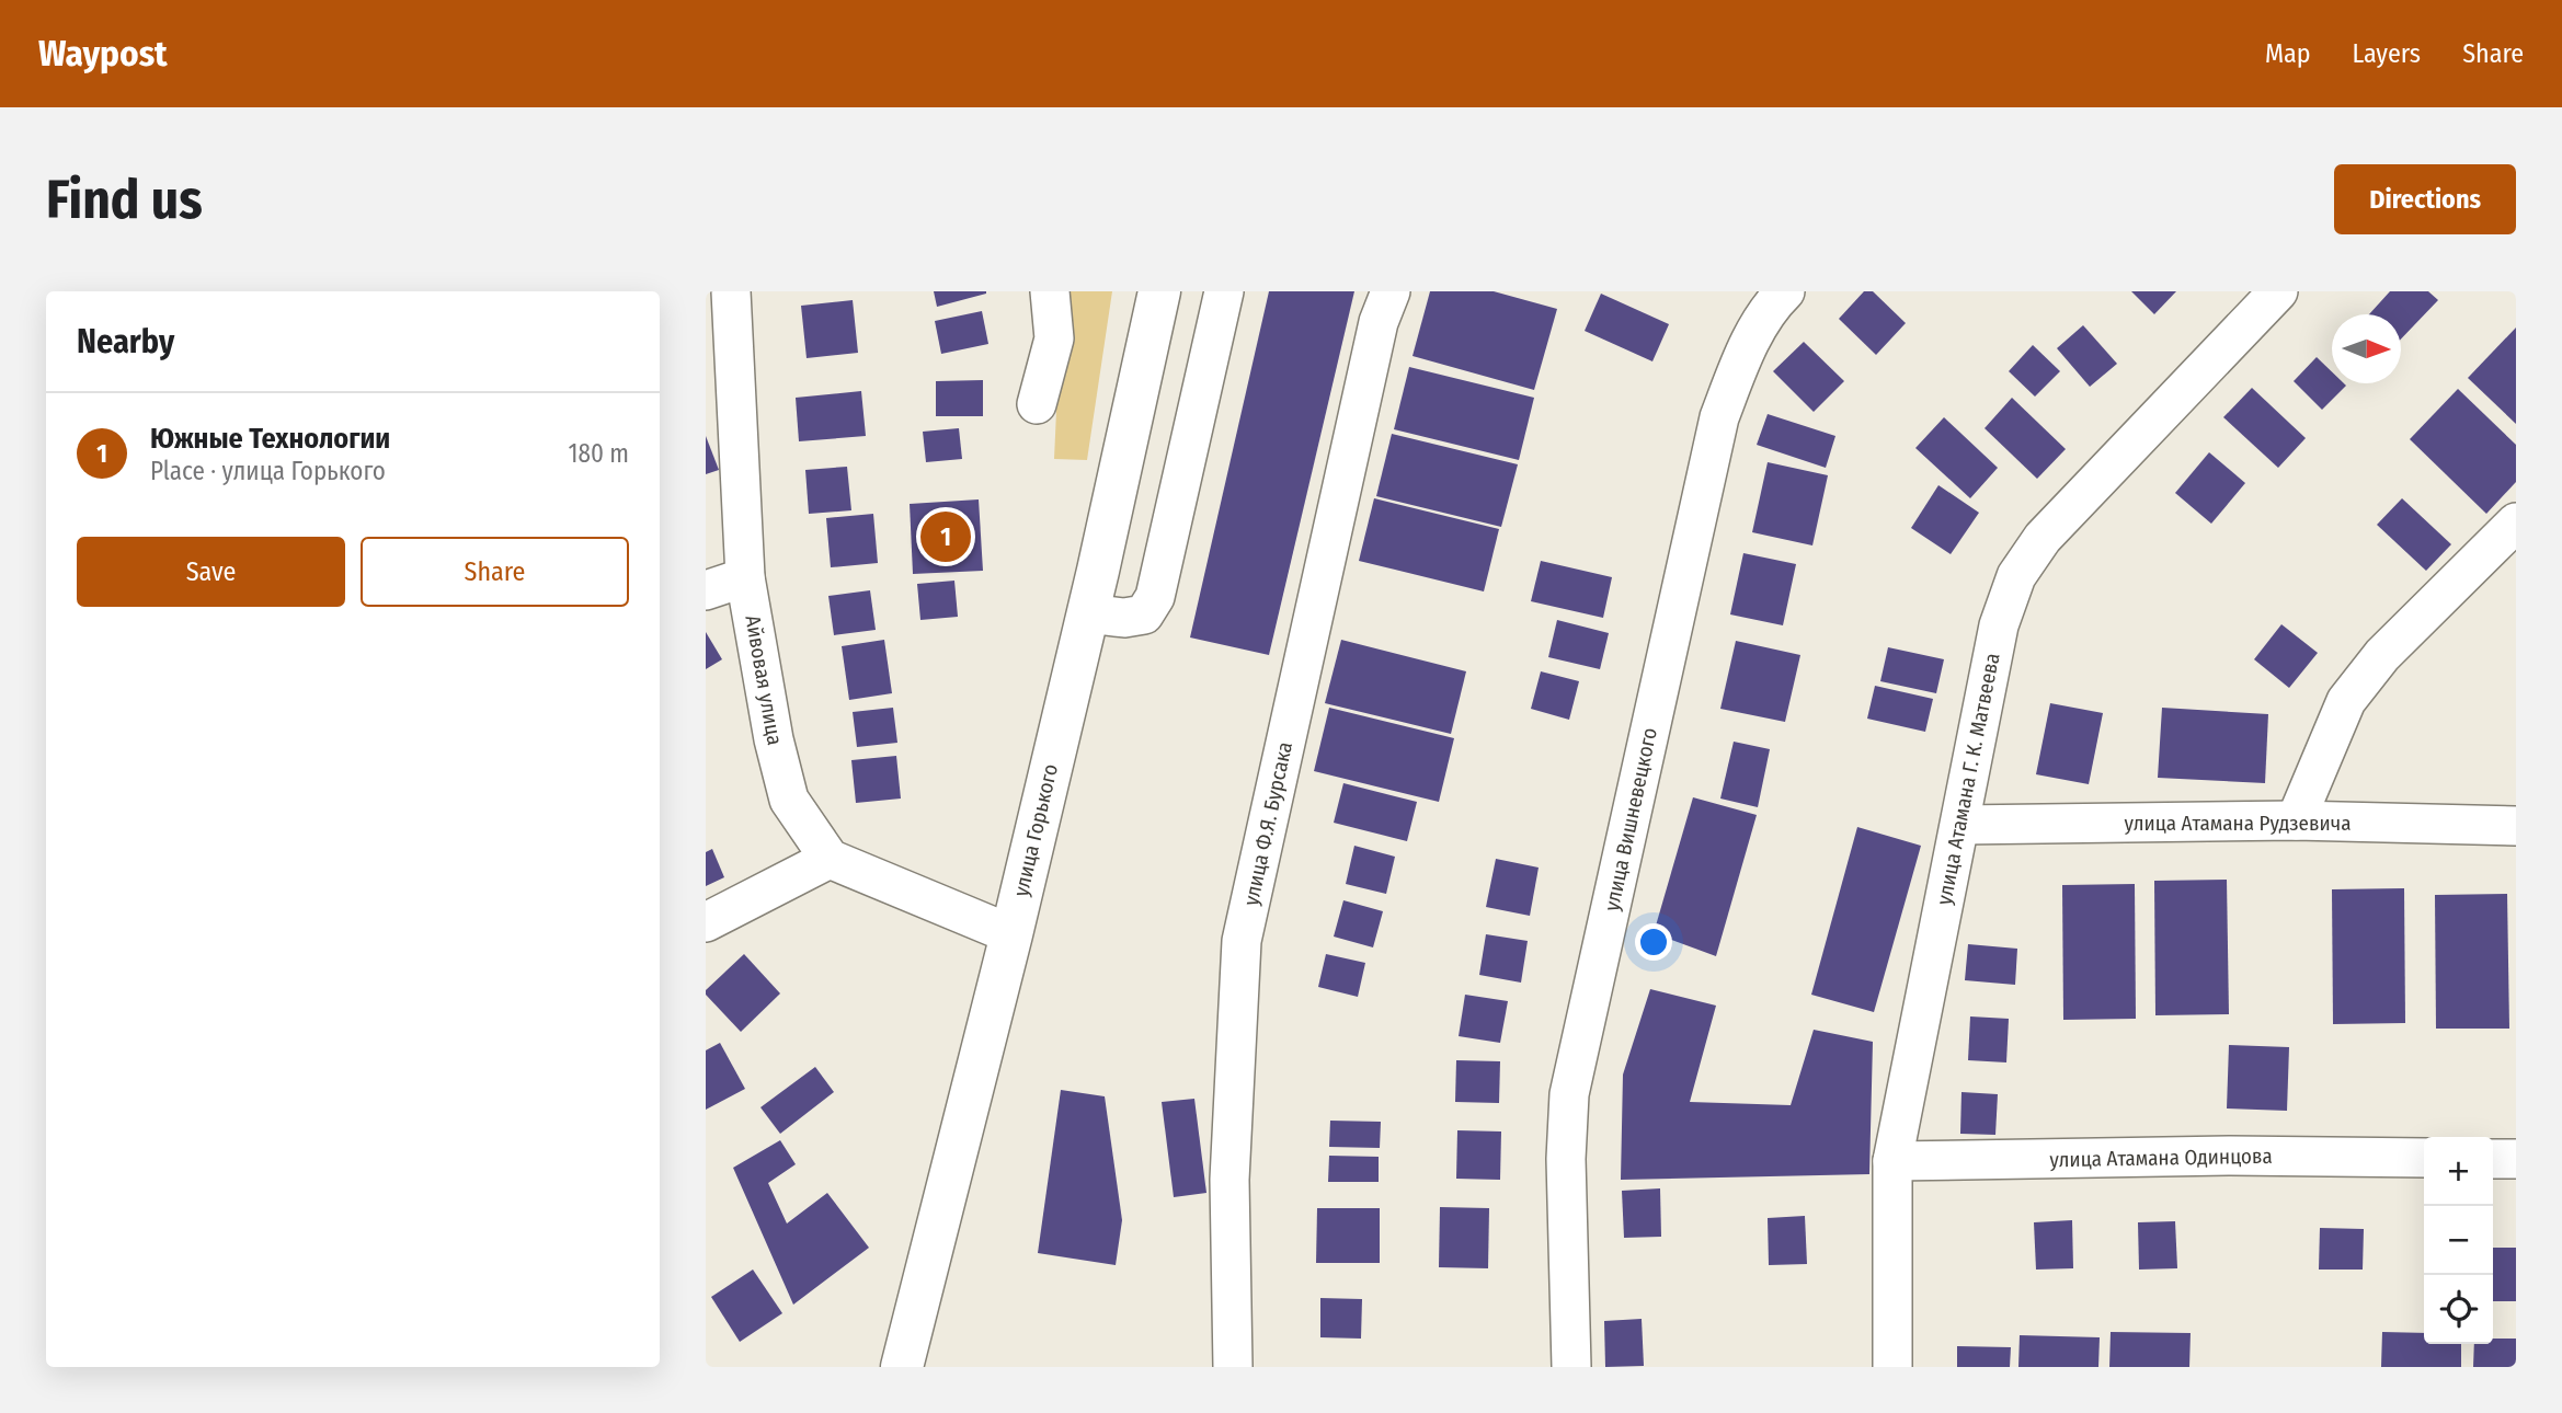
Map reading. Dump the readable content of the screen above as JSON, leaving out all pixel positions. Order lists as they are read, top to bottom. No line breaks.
{"streets":{"main road":["улица Горького"],"street":["Айвовая улица","улица Атамана Г. К. Матвеева","улица Вишневецкого","улица Атамана Рудзевича","улица Ф.Я. Бурсака","улица Атамана Одинцова"]},"crossings":[["улица Атамана Г. К. Матвеева","улица Атамана Рудзевича"],["улица Атамана Г. К. Матвеева","улица Атамана Одинцова"]],"north":"right","page":{"header":"Waypost","nav":["Map","Layers","Share"],"buttons":["Directions",["Save","Share"]],"title":"Find us","heading":"Nearby","list":[{"mark":"1","name":"Южные Технологии","note":"Place · улица Горького","value":"180 m"}],"pins":"1","map_buttons":["+","−"]}}
